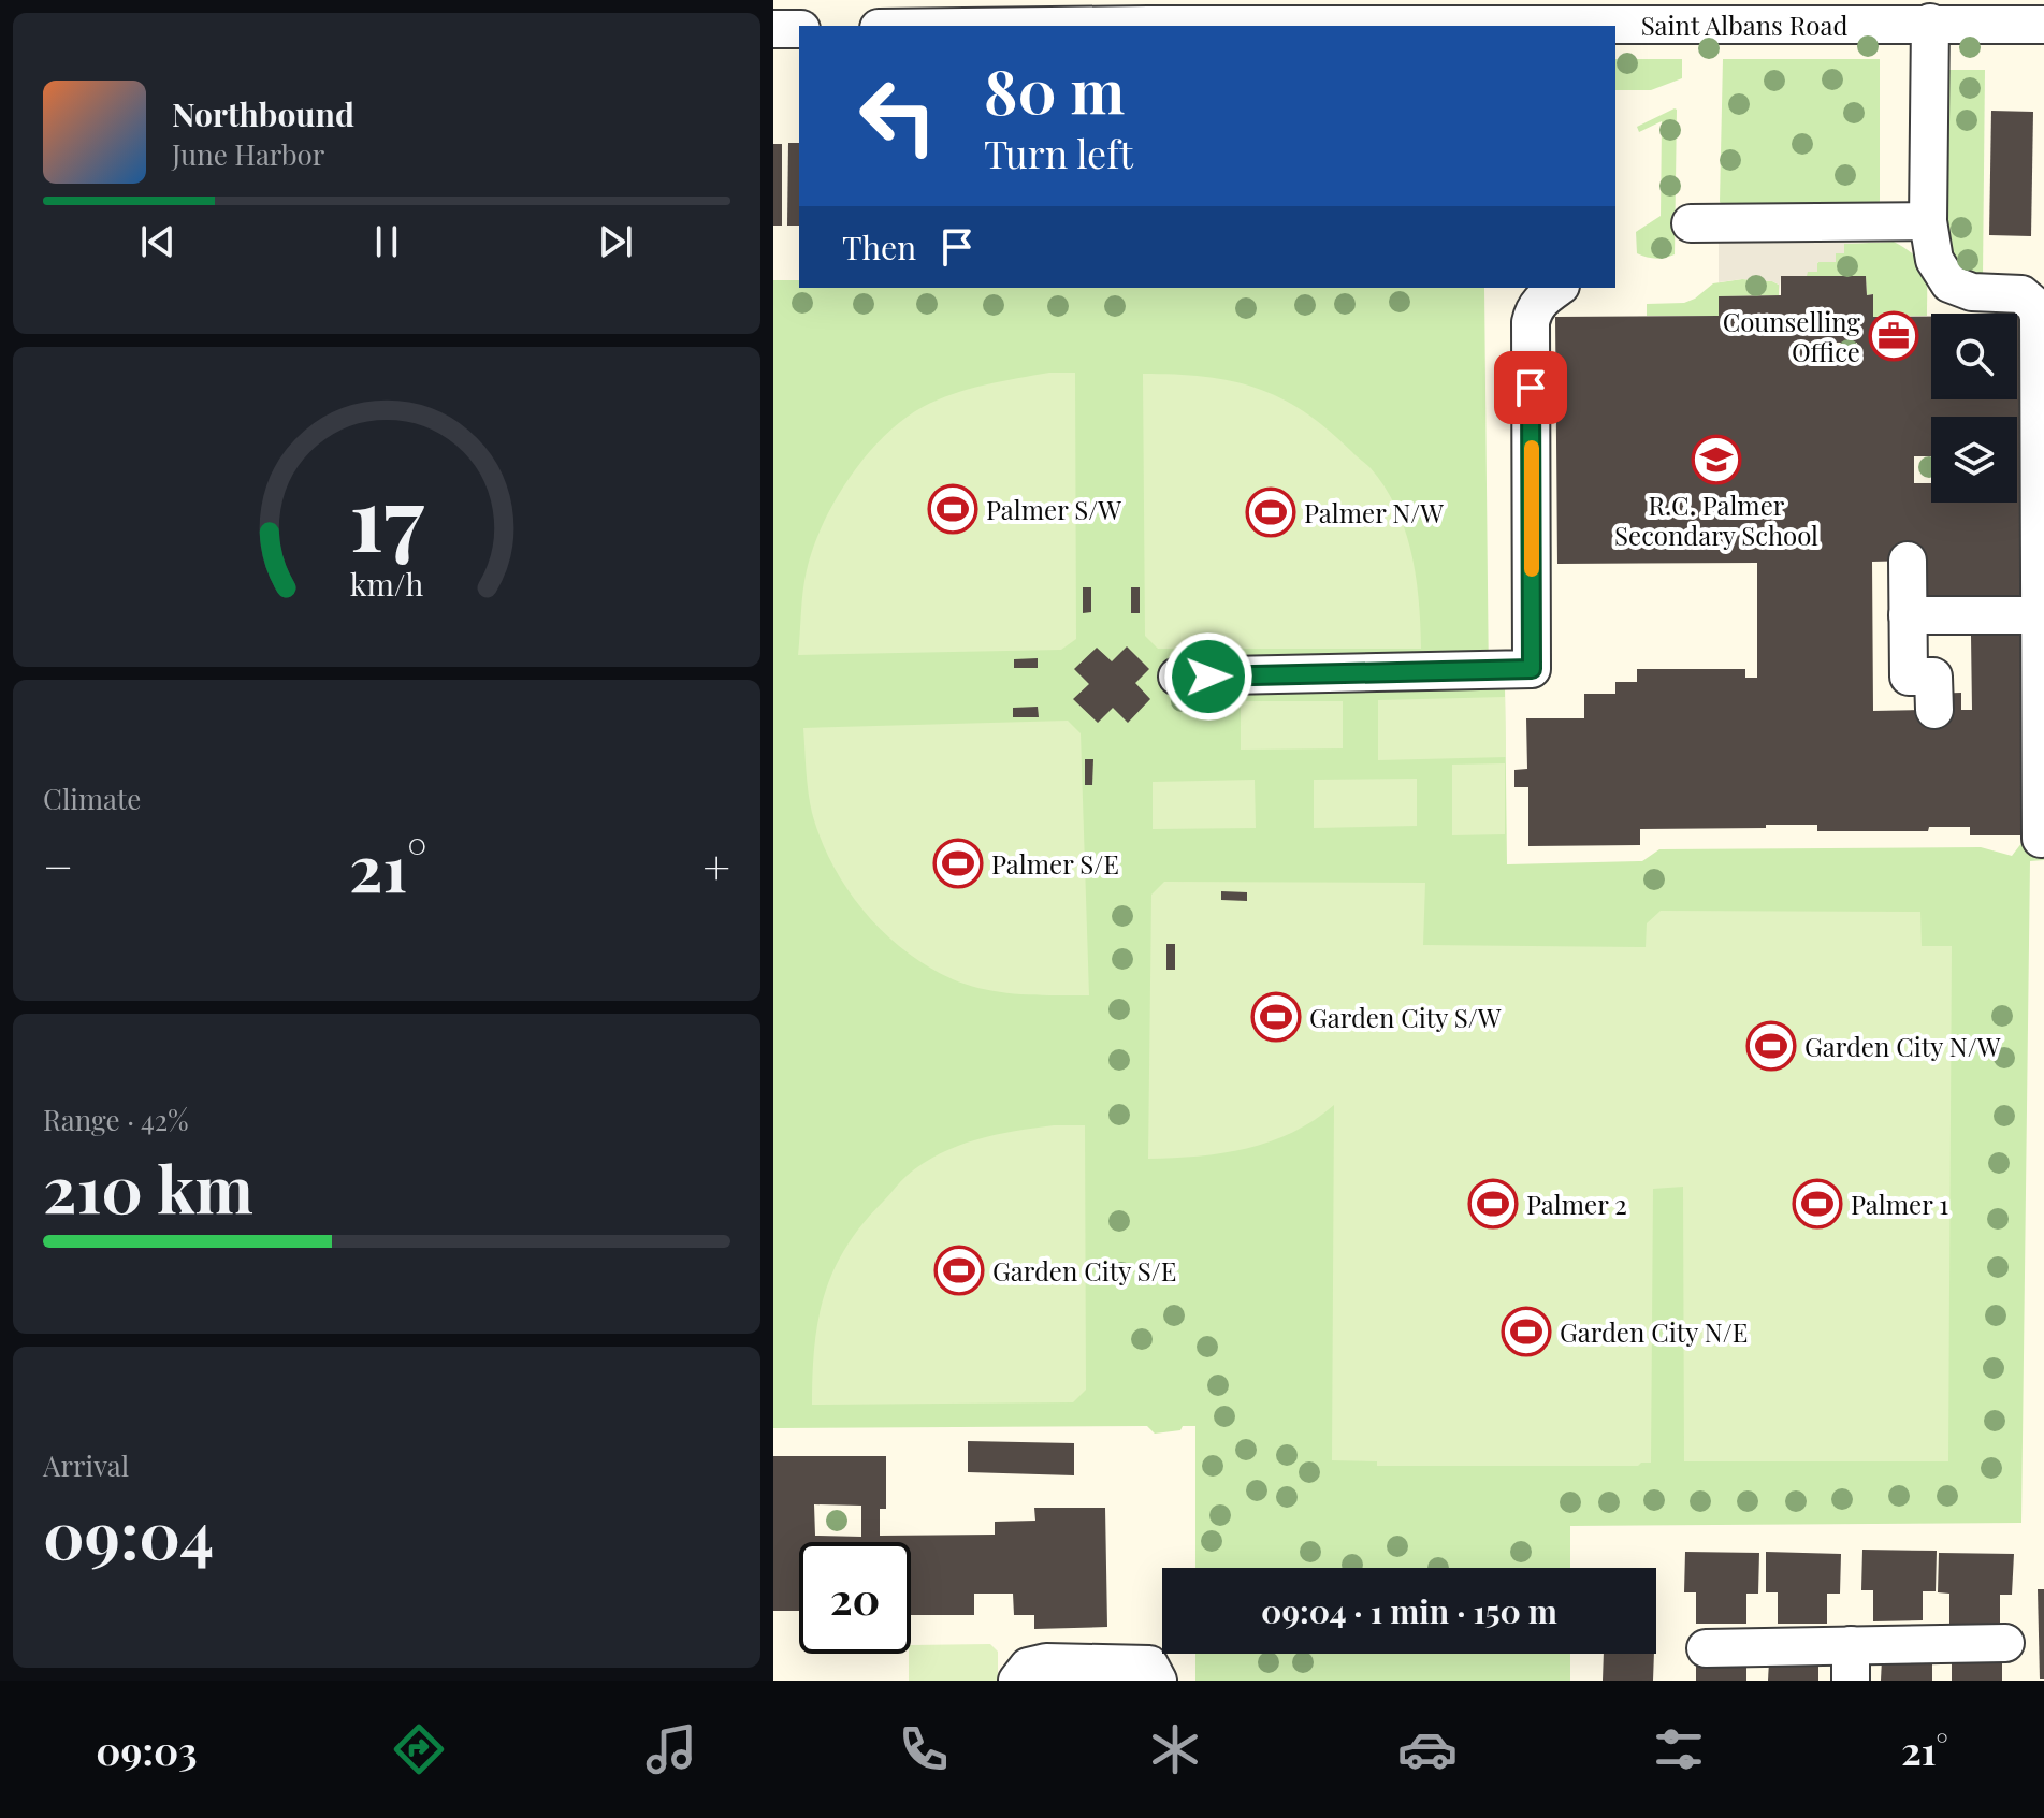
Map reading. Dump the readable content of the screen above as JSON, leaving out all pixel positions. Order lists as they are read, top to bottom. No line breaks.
{"streets":{"street":["Saint Albans Road"]},"places":{"office":["Counselling Office"],"school or university":["R.C. Palmer Secondary School"],"sports":["Palmer S/W","Palmer N/W","Palmer S/E","Garden City S/W","Garden City N/W","Palmer 2","Palmer 1","Garden City S/E","Garden City N/E"]},"page":{"turn":["80 m","Turn left"],"song":["Northbound","June Harbor"],"then":"Then","tile":["Climate",["Range · 42%","210 km"],["Arrival","09:04"]],"heat":["−","21°","+"],"limit":"20","trip":"09:04 · 1 min · 150 m","tabs":["09:03","21°"],"gauge":["17","km/h"]}}
